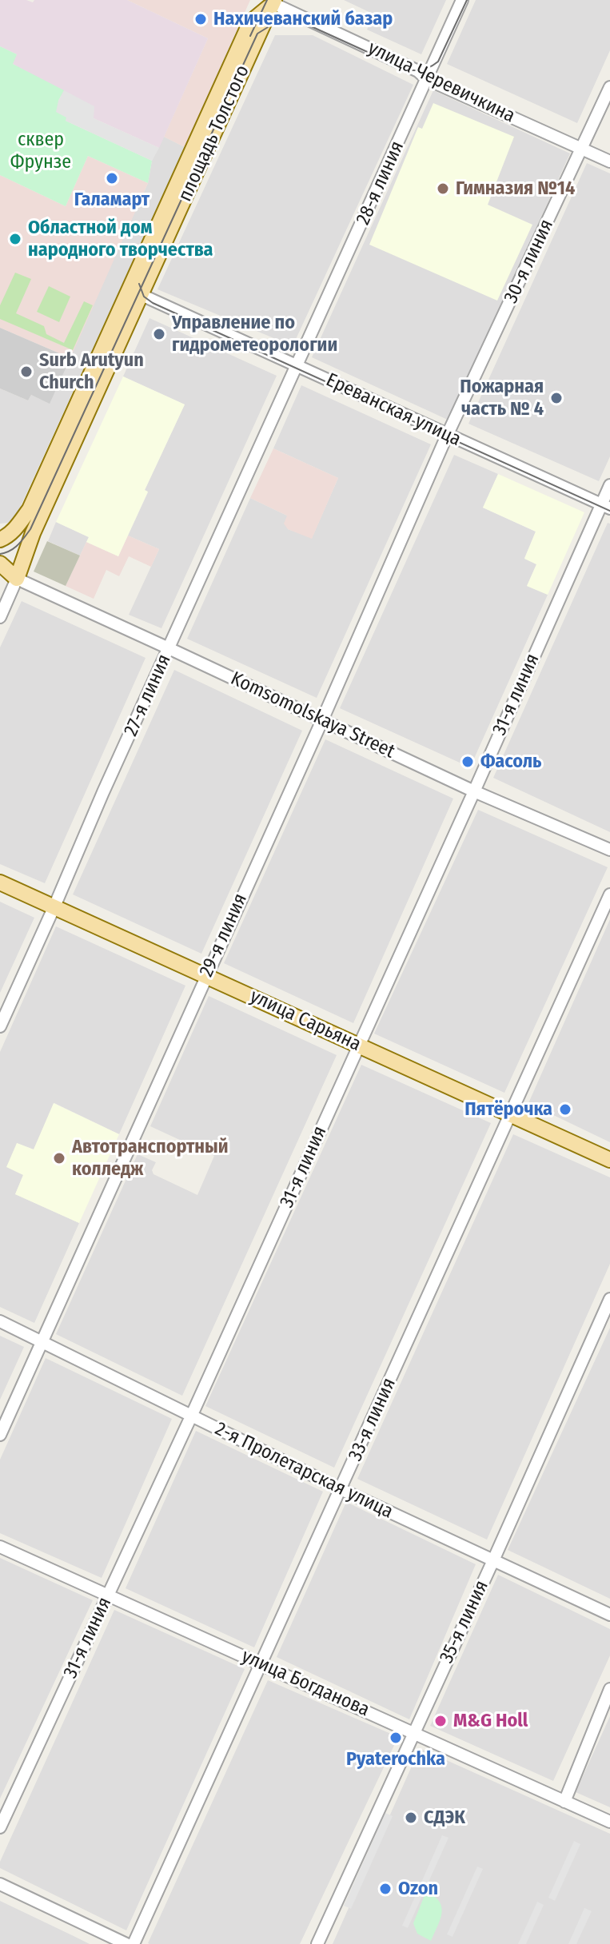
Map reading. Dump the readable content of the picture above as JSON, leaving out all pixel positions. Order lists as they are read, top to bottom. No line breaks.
{"streets":{"main road":["площадь Толстого","улица Сарьяна"],"street":["улица Черевичкина","28-я линия","30-я линия","Ереванская улица","31-я линия","27-я линия","Komsomolskaya Street","29-я линия","33-я линия","2-я Пролетарская улица","35-я линия","улица Богданова"]},"crossings":[["улица Черевичкина","площадь Толстого"],["улица Черевичкина","28-я линия"],["улица Черевичкина","30-я линия"],["площадь Толстого","Ереванская улица"],["площадь Толстого","Komsomolskaya Street"],["28-я линия","Ереванская улица"],["28-я линия","27-я линия"],["30-я линия","Ереванская улица"],["30-я линия","29-я линия"],["Ереванская улица","31-я линия"],["Ереванская улица","27-я линия"],["Ереванская улица","29-я линия"],["31-я линия","Komsomolskaya Street"],["31-я линия","улица Сарьяна"],["31-я линия","2-я Пролетарская улица"],["31-я линия","улица Богданова"],["27-я линия","Komsomolskaya Street"],["27-я линия","улица Сарьяна"],["Komsomolskaya Street","29-я линия"],["29-я линия","улица Сарьяна"],["29-я линия","2-я Пролетарская улица"],["улица Сарьяна","33-я линия"],["33-я линия","2-я Пролетарская улица"],["33-я линия","улица Богданова"],["2-я Пролетарская улица","35-я линия"],["35-я линия","улица Богданова"]],"parks":["сквер Фрунзе"],"places":["Нахичеванский базар","Галамарт","Гимназия №14","Областной дом народного творчества","Управление по гидрометеорологии","Surb Arutyun Church","Пожарная часть № 4","Фасоль","Пятёрочка","Автотранспортный колледж","M&G Holl","Pyaterochka","СДЭК","Ozon"]}
